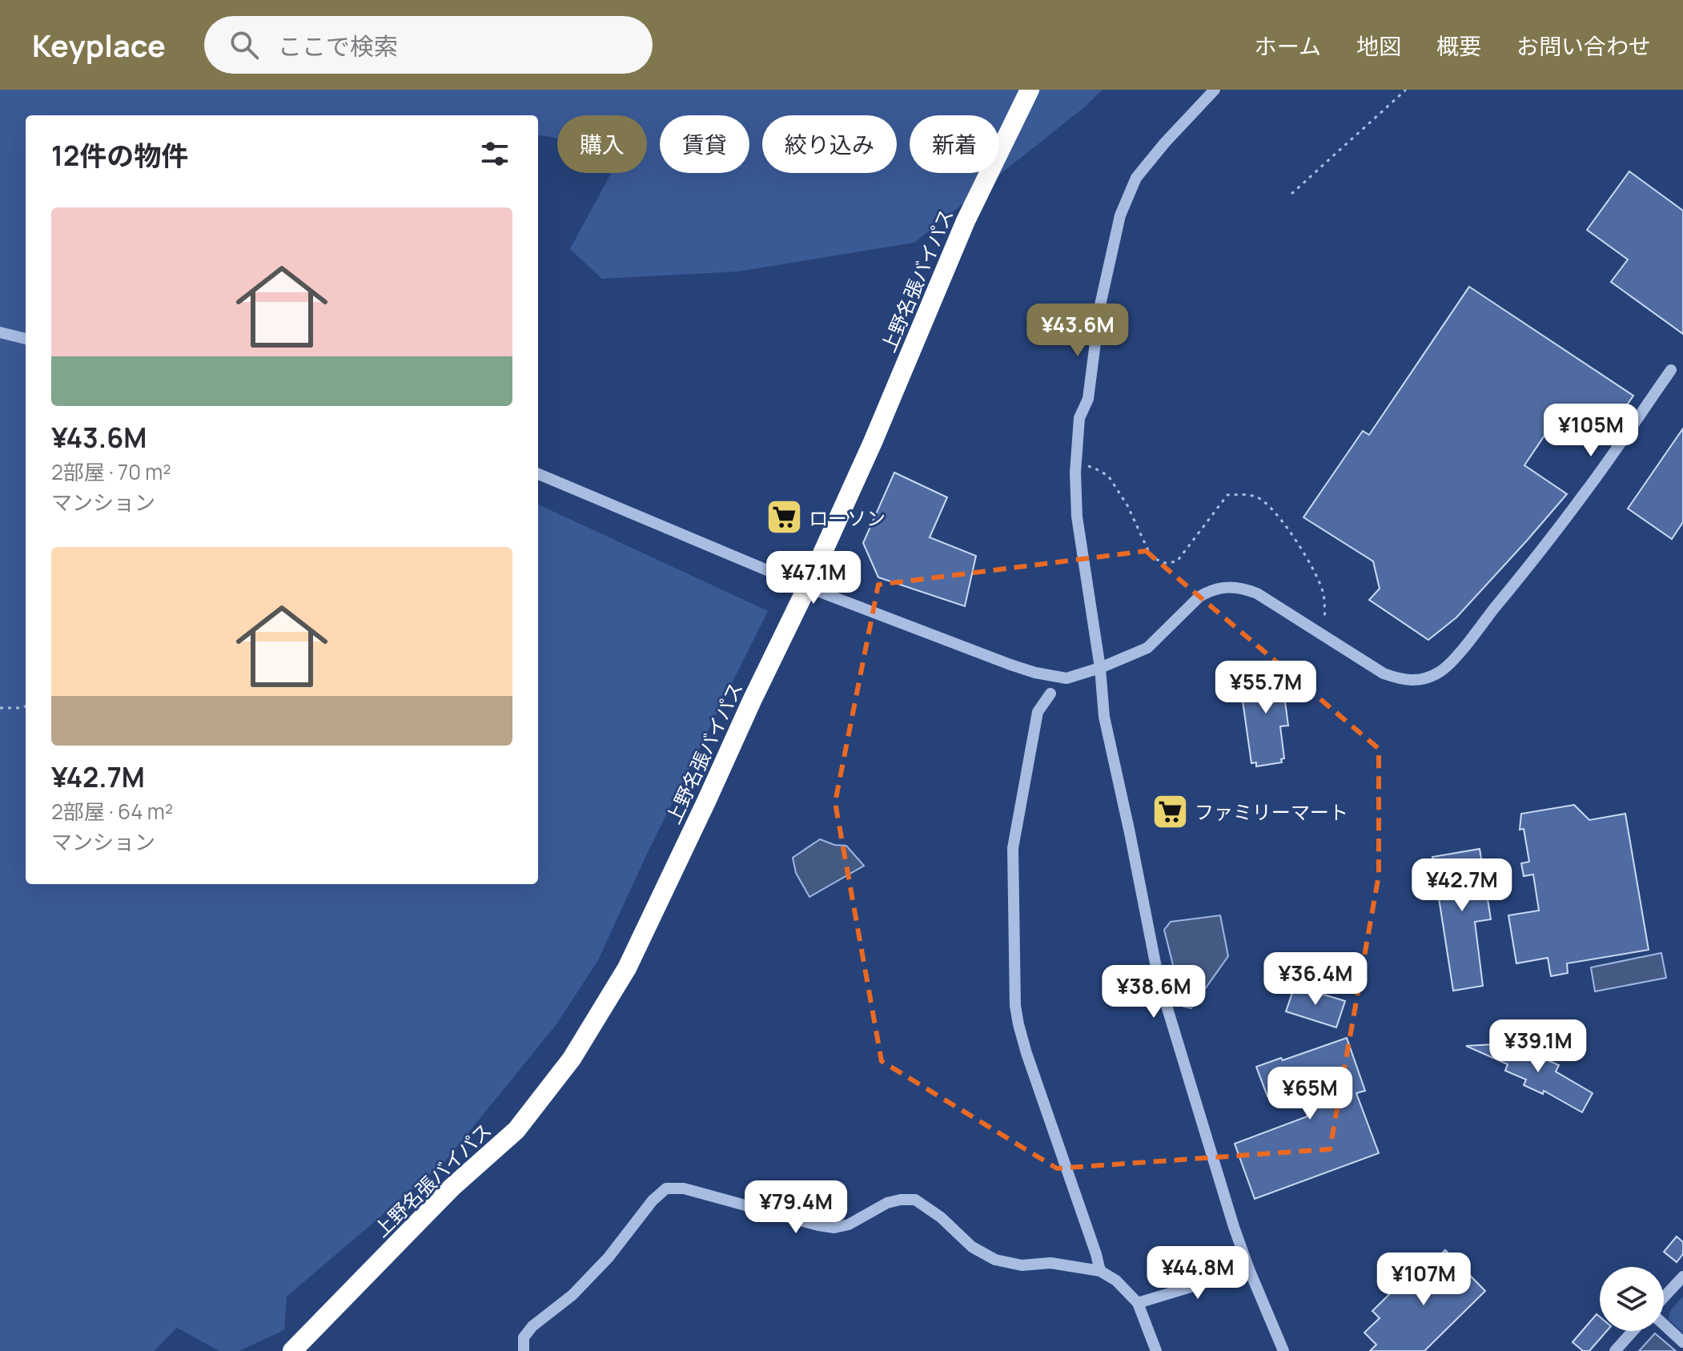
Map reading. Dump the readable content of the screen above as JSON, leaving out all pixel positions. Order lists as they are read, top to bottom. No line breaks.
{"streets":{"highway":["上野名張バイパス"]},"places":{"supermarket":["ローソン","ファミリーマート"]},"page":{"header":"Keyplace","search":"ここで検索","nav":["ホーム","地図","概要","お問い合わせ"],"chip":["購入","賃貸","絞り込み","新着"],"heading":"12件の物件","list":[{"name":"¥43.6M","note":"2部屋 · 70 m² · マンション"},{"name":"¥42.7M","note":"2部屋 · 64 m² · マンション"}],"price":["¥43.6M","¥105M","¥47.1M","¥55.7M","¥42.7M","¥36.4M","¥38.6M","¥39.1M","¥65M","¥79.4M","¥44.8M","¥107M"]}}
